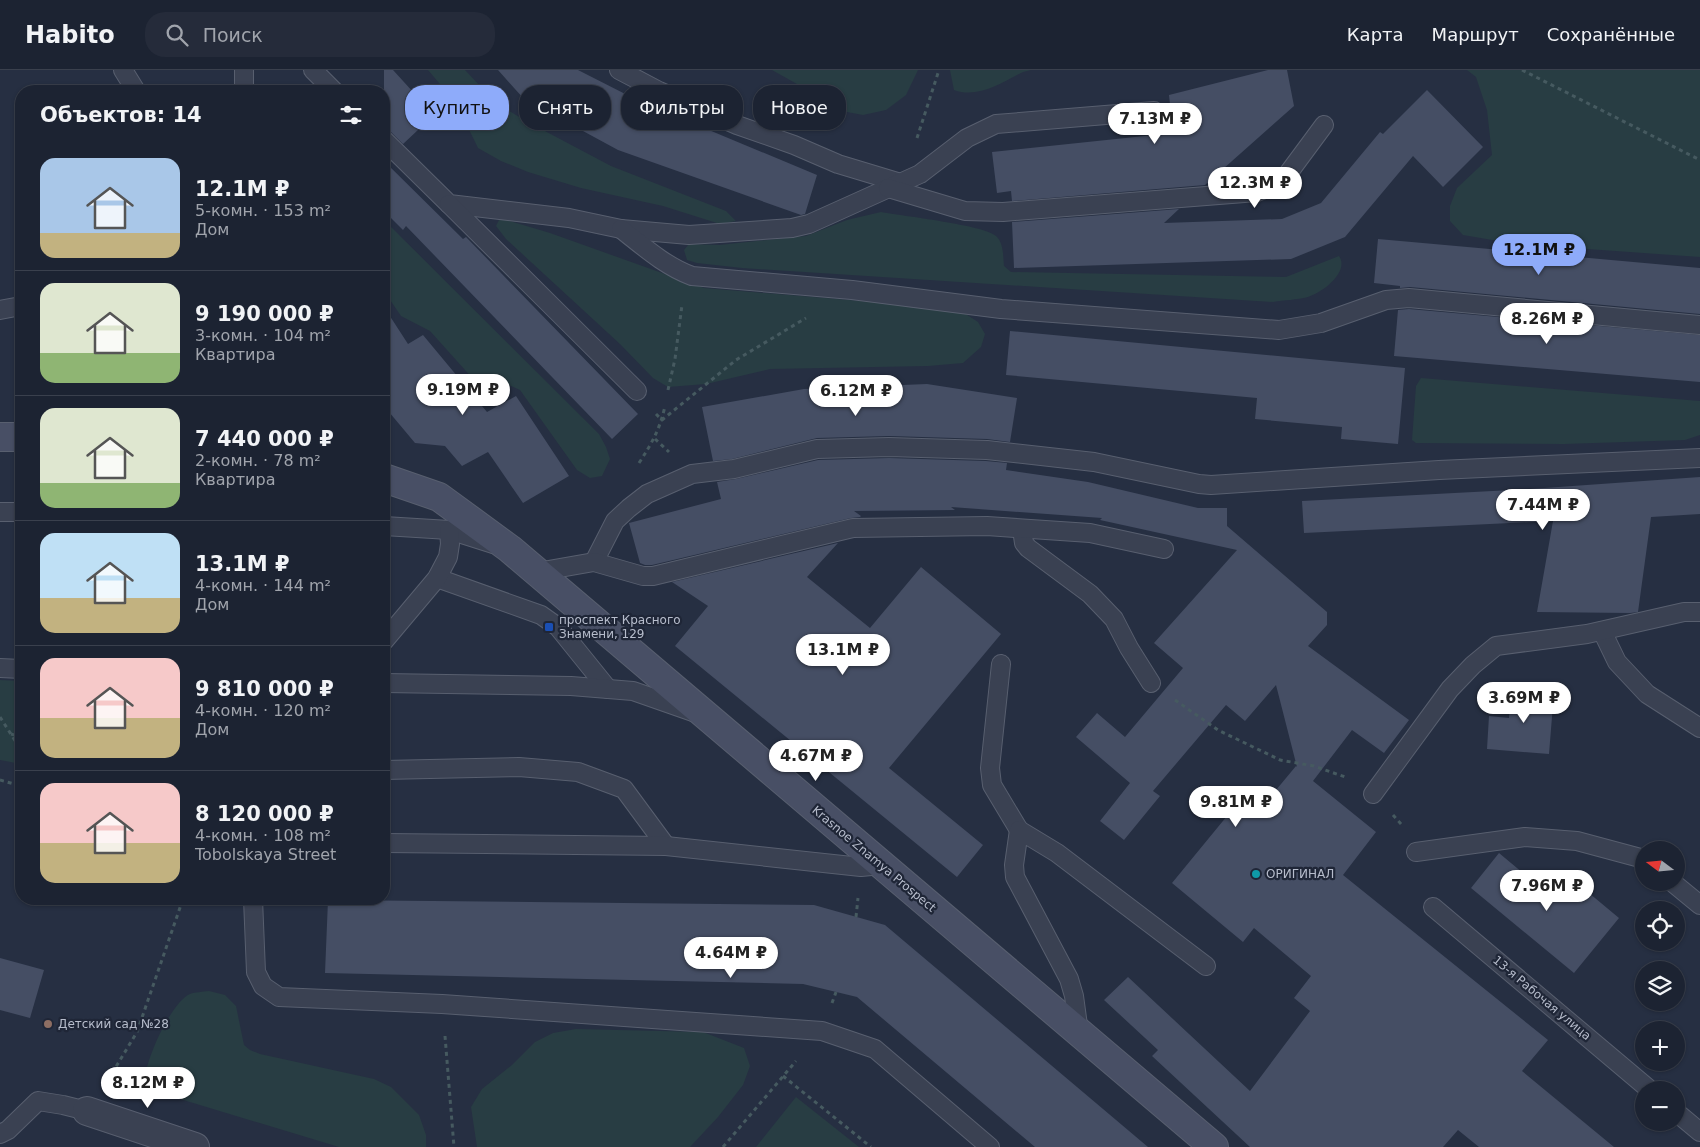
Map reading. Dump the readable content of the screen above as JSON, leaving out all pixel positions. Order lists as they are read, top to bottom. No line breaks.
{"streets":{"main road":["Krasnoe Znamya Prospect"],"lane":["13-я Рабочая улица"]},"places":{"transit":["проспект Красного Знамени, 129"],"other":["ОРИГИНАЛ","Детский сад №28"]},"north":"left","page":{"header":"Habito","search":"Поиск","nav":["Карта","Маршрут","Сохранённые"],"chip":["Купить","Снять","Фильтры","Новое"],"heading":"Объектов: 14","price":["7.13M ₽","12.3M ₽","12.1M ₽","8.26M ₽","9.19M ₽","6.12M ₽","7.44M ₽","13.1M ₽","3.69M ₽","4.67M ₽","9.81M ₽","7.96M ₽","4.64M ₽","8.12M ₽"],"list":[{"name":"12.1M ₽","note":"5-комн. · 153 m² · Дом"},{"name":"9 190 000 ₽","note":"3-комн. · 104 m² · Квартира"},{"name":"7 440 000 ₽","note":"2-комн. · 78 m² · Квартира"},{"name":"13.1M ₽","note":"4-комн. · 144 m² · Дом"},{"name":"9 810 000 ₽","note":"4-комн. · 120 m² · Дом"},{"name":"8 120 000 ₽","note":"4-комн. · 108 m² · Tobolskaya Street"}],"map_buttons":["+","−"]}}
